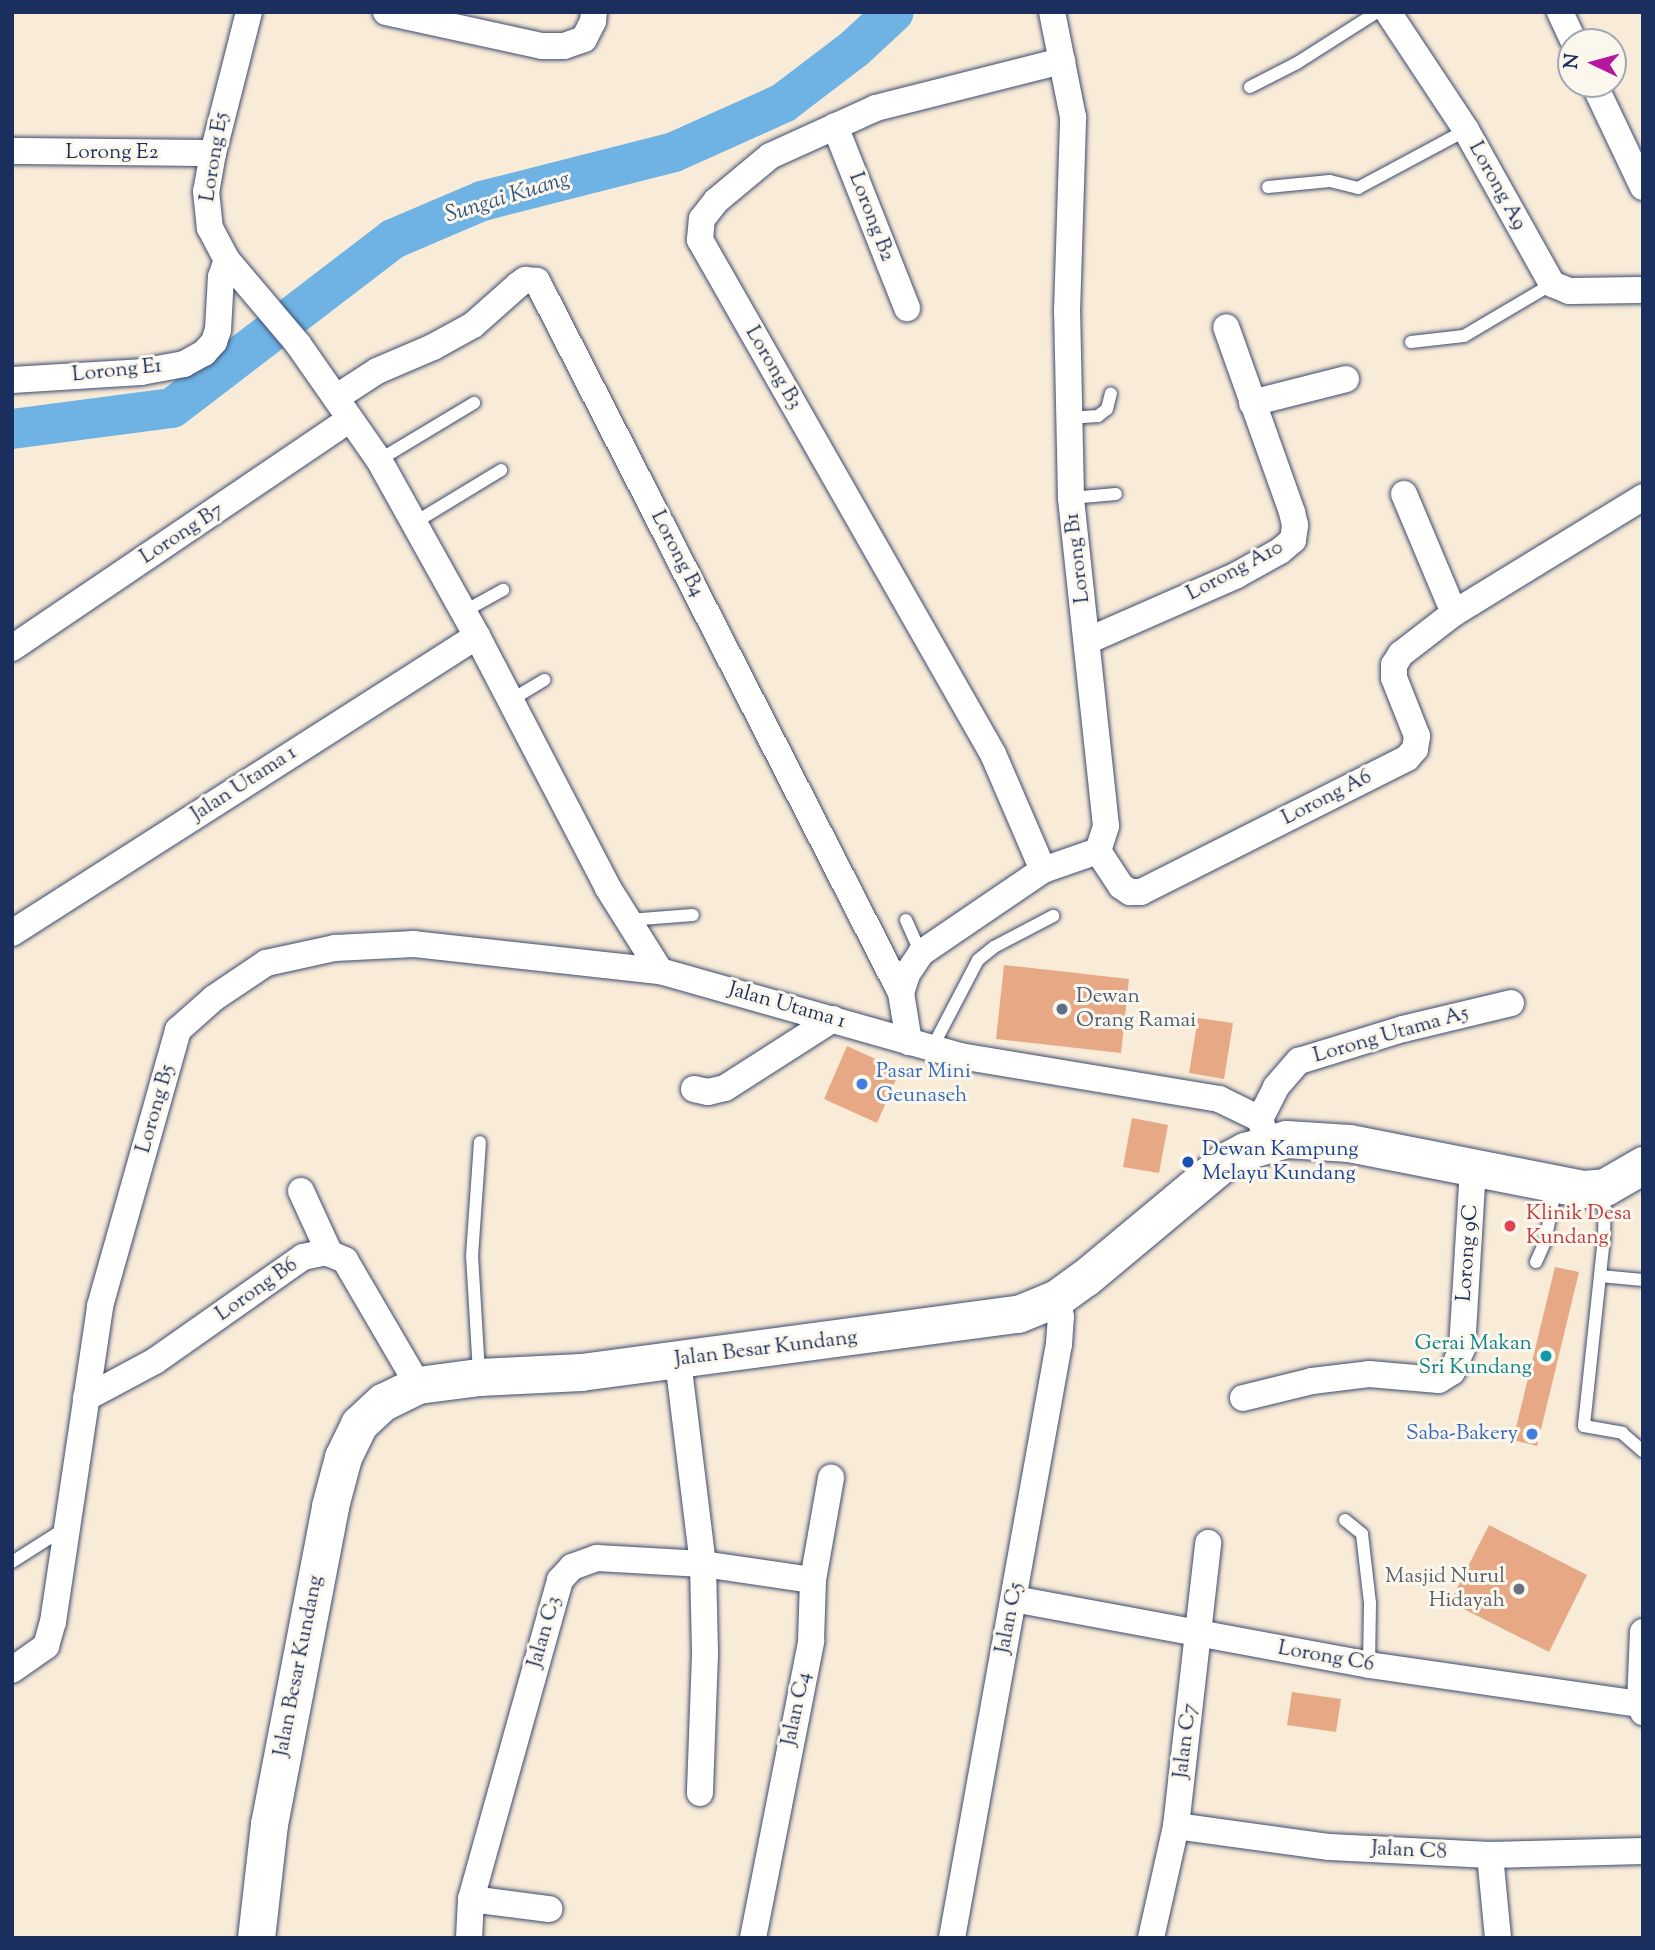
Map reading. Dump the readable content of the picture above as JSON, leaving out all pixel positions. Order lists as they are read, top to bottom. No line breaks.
{"streets":{"main road":["Jalan Besar Kundang"],"street":["Lorong E2","Lorong E5","Lorong A9","Lorong B2","Lorong B3","Lorong E1","Lorong B7","Lorong B4","Lorong B1","Lorong A10","Jalan Utama 1","Lorong A6","Lorong Utama A5","Lorong B5","Lorong 9C","Lorong B6","Jalan C5","Jalan C3","Lorong C6","Jalan C4","Jalan C7","Jalan C8"]},"crossings":[["Lorong E2","Lorong E5"],["Lorong E5","Lorong E1"],["Lorong E5","Lorong B7"],["Lorong E5","Lorong B4"],["Lorong B2","Lorong B3"],["Lorong B3","Lorong B1"],["Lorong B7","Lorong B4"],["Lorong B4","Jalan Utama 1"],["Lorong B1","Lorong A10"],["Lorong B1","Lorong A6"],["Jalan Utama 1","Lorong Utama A5"],["Jalan Utama 1","Lorong B5"],["Jalan Utama 1","Jalan Besar Kundang"],["Lorong Utama A5","Jalan Besar Kundang"],["Lorong B5","Lorong B6"],["Lorong 9C","Jalan Besar Kundang"],["Jalan Besar Kundang","Jalan C5"],["Jalan C5","Lorong C6"],["Jalan C3","Jalan C4"],["Lorong C6","Jalan C7"],["Jalan C7","Jalan C8"]],"water":["Sungai Kuang"],"places":["Dewan Orang Ramai","Pasar Mini Geunaseh","Dewan Kampung Melayu Kundang","Klinik Desa Kundang","Gerai Makan Sri Kundang","Saba-Bakery","Masjid Nurul Hidayah"],"north":"left"}
